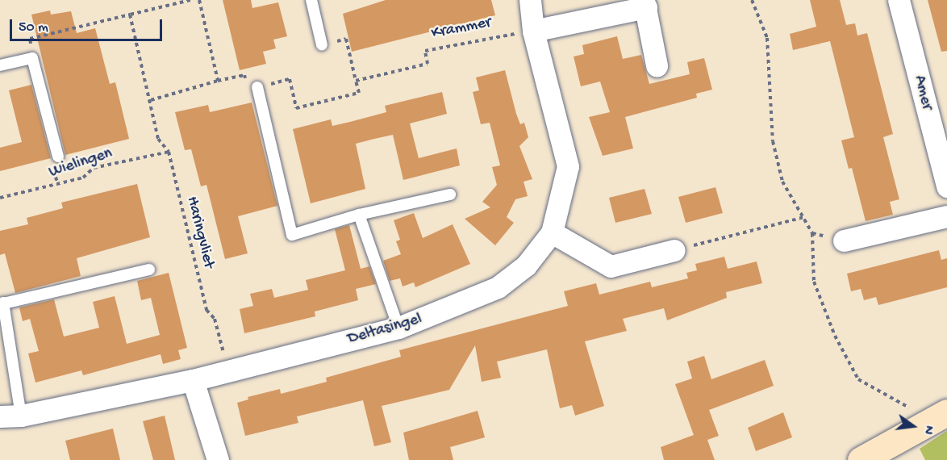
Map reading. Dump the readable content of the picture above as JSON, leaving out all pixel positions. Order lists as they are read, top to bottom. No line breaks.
{"streets":{"street":["Amer","Deltasingel"],"path":["Krammer","Wielingen","Haringvliet"]},"crossings":[["Krammer","Deltasingel"],["Wielingen","Haringvliet"],["Haringvliet","Deltasingel"]],"scale_bar":"50 m","north":"right"}
